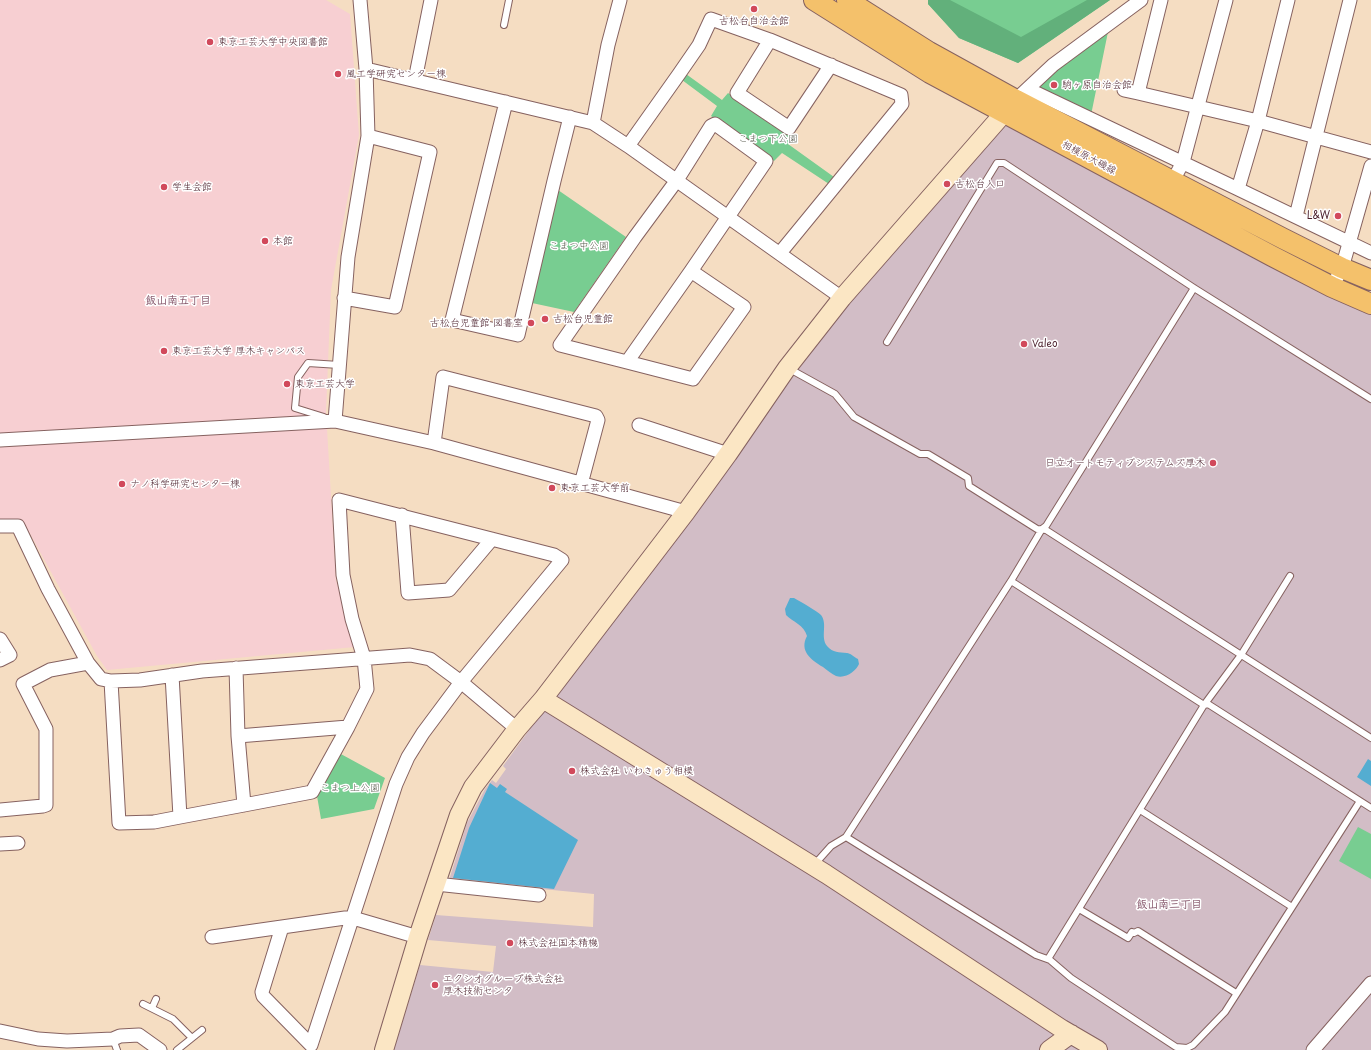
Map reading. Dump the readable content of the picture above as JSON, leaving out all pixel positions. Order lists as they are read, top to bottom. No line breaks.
{"streets":{"main road":["相模原大磯線"]},"districts":["飯山南五丁目","飯山南三丁目"],"parks":["こまつ下公園","こまつ中公園","こまつ上公園"],"places":["古松台自治会館","東京工芸大学中央図書館","風工学研究センター棟","駒ヶ原自治会館","古松台入口","学生会館","L&W","本館","古松台児童館","古松台児童館 図書室","Valeo","東京工芸大学 厚木キャンパス","東京工芸大学","日立オートモティブシステムズ厚木","ナノ科学研究センター棟","東京工芸大学前","株式会社 いわきゅう相模","株式会社国本精機","エクシオグループ株式会社 厚木技術センタ"]}
